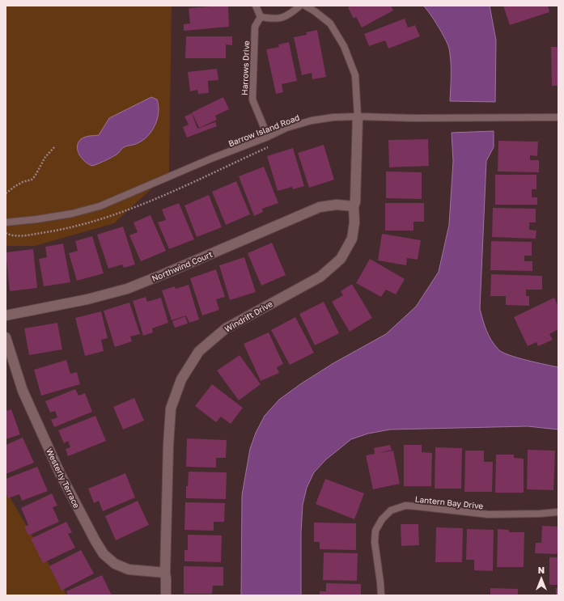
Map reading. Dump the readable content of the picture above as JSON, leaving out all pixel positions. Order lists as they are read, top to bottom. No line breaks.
{"streets":{"street":["Northwind Court","Windrift Drive","Westerly Terrace"],"lane":["Harrows Drive","Barrow Island Road","Lantern Bay Drive"]},"crossings":[["Harrows Drive","Barrow Island Road"],["Barrow Island Road","Windrift Drive"],["Northwind Court","Windrift Drive"],["Windrift Drive","Westerly Terrace"]],"north":"top"}
